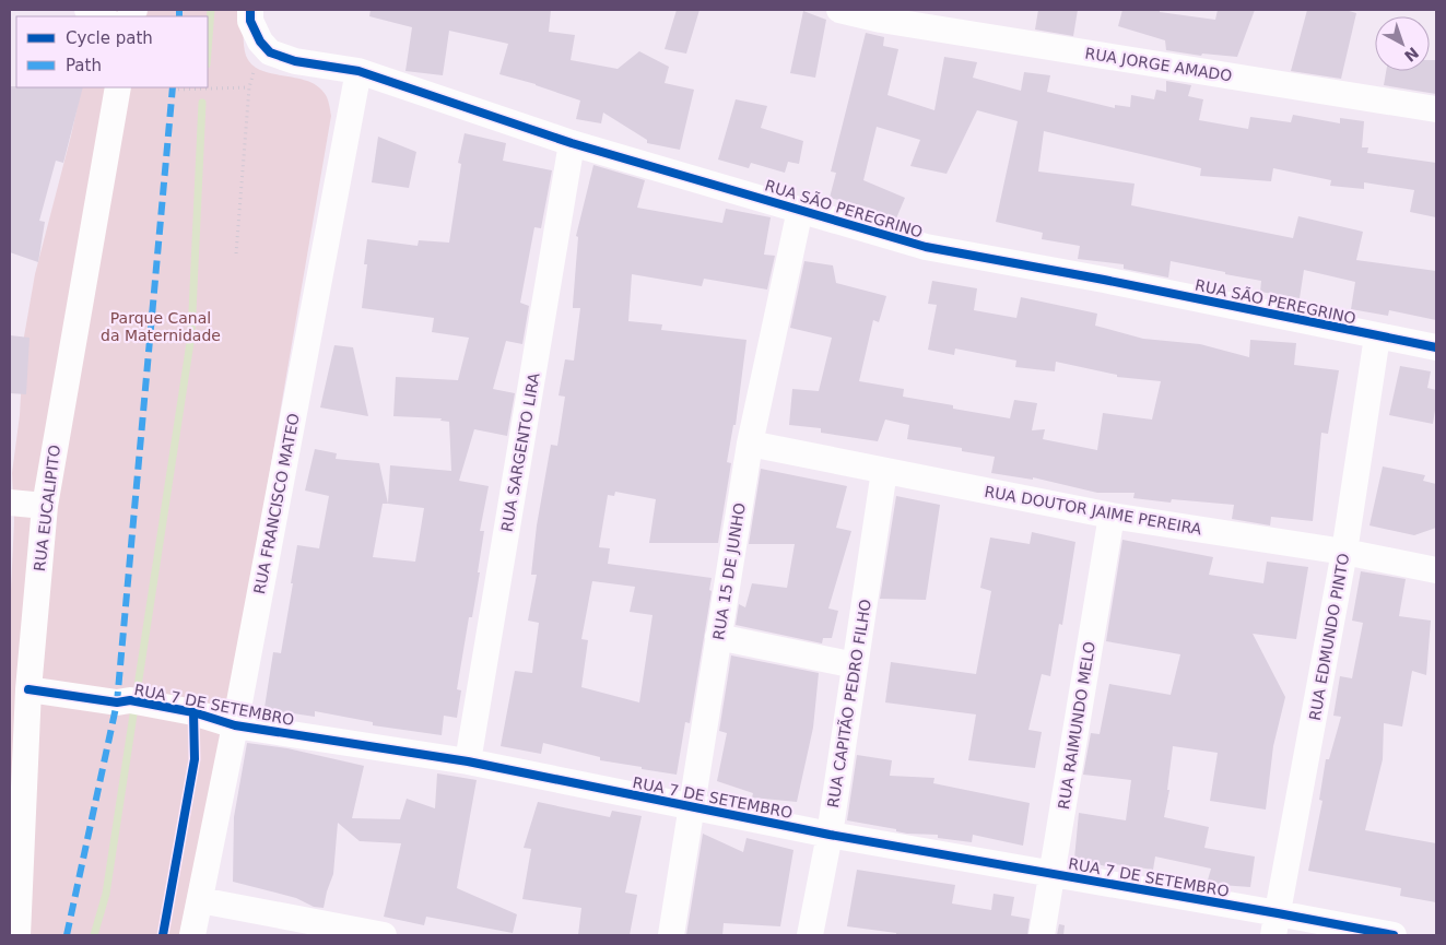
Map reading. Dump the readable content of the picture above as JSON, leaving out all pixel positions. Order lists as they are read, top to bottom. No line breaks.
{"streets":{"street":["RUA JORGE AMADO","RUA SÃO PEREGRINO","RUA SARGENTO LIRA","RUA FRANCISCO MATEO","RUA EUCALIPITO","RUA DOUTOR JAIME PEREIRA","RUA 15 DE JUNHO","RUA EDMUNDO PINTO","RUA CAPITÃO PEDRO FILHO","RUA 7 DE SETEMBRO","RUA RAIMUNDO MELO"]},"crossings":[["RUA SÃO PEREGRINO","RUA SARGENTO LIRA"],["RUA SÃO PEREGRINO","RUA FRANCISCO MATEO"],["RUA SÃO PEREGRINO","RUA 15 DE JUNHO"],["RUA SÃO PEREGRINO","RUA EDMUNDO PINTO"],["RUA SARGENTO LIRA","RUA 7 DE SETEMBRO"],["RUA FRANCISCO MATEO","RUA 7 DE SETEMBRO"],["RUA EUCALIPITO","RUA 7 DE SETEMBRO"],["RUA DOUTOR JAIME PEREIRA","RUA 15 DE JUNHO"],["RUA DOUTOR JAIME PEREIRA","RUA EDMUNDO PINTO"],["RUA DOUTOR JAIME PEREIRA","RUA CAPITÃO PEDRO FILHO"],["RUA DOUTOR JAIME PEREIRA","RUA RAIMUNDO MELO"],["RUA 15 DE JUNHO","RUA 7 DE SETEMBRO"],["RUA EDMUNDO PINTO","RUA 7 DE SETEMBRO"],["RUA CAPITÃO PEDRO FILHO","RUA 7 DE SETEMBRO"],["RUA 7 DE SETEMBRO","RUA RAIMUNDO MELO"]],"parks":["Parque Canal da Maternidade"],"legend":["Cycle path","Path"],"north":"bottom right"}
